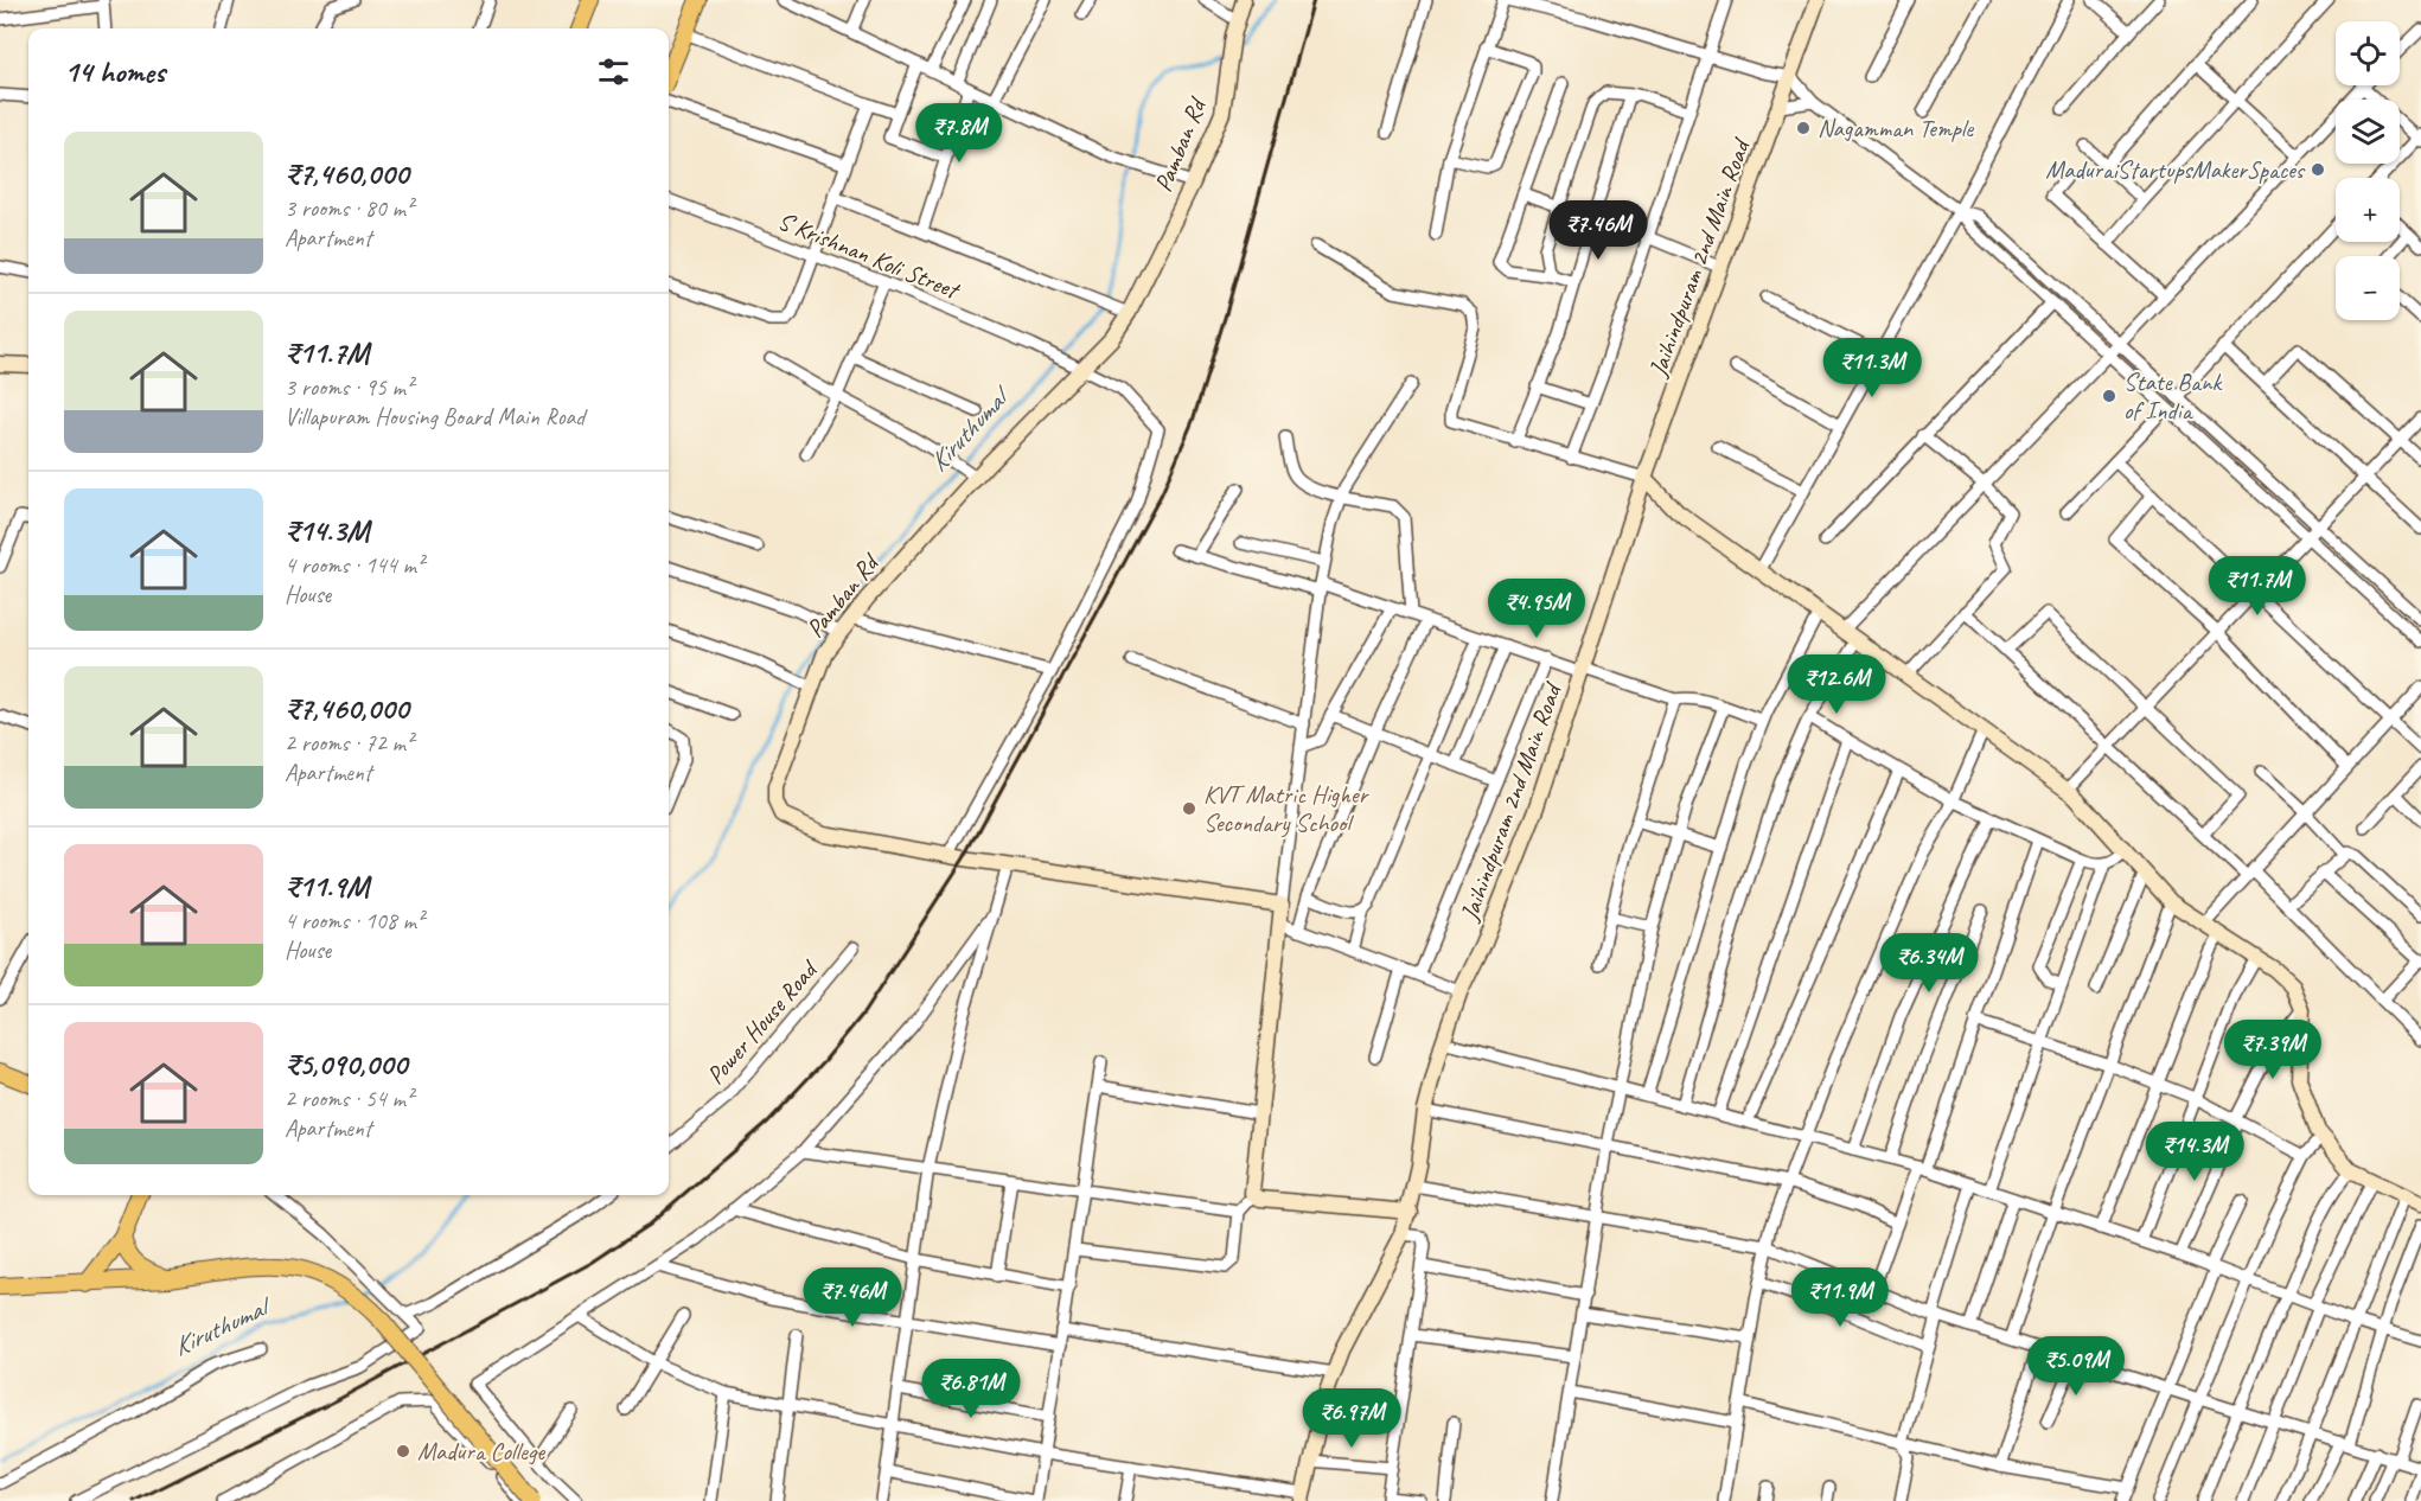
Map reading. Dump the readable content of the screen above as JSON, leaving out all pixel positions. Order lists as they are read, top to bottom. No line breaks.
{"streets":{"street":["Pamban Rd","S Krishnan Koli Street","Jaihindpuram 2nd Main Road","Power House Road"]},"crossings":[["Pamban Rd","S Krishnan Koli Street"]],"water":["Kiruthumal"],"places":["Nagamman Temple","MaduraiStartupsMakerSpaces","State Bank of India","KVT Matric Higher Secondary School","Madura College"],"page":{"map_buttons":["+","−"],"heading":"14 homes","price":["₹7.8M","₹7.46M","₹11.3M","₹11.7M","₹4.95M","₹12.6M","₹6.34M","₹7.39M","₹14.3M","₹7.46M","₹11.9M","₹5.09M","₹6.81M","₹6.97M"],"list":[{"name":"₹7,460,000","note":"3 rooms · 80 m² · Apartment"},{"name":"₹11.7M","note":"3 rooms · 95 m² · Villapuram Housing Board Main Road"},{"name":"₹14.3M","note":"4 rooms · 144 m² · House"},{"name":"₹7,460,000","note":"2 rooms · 72 m² · Apartment"},{"name":"₹11.9M","note":"4 rooms · 108 m² · House"},{"name":"₹5,090,000","note":"2 rooms · 54 m² · Apartment"}]}}
